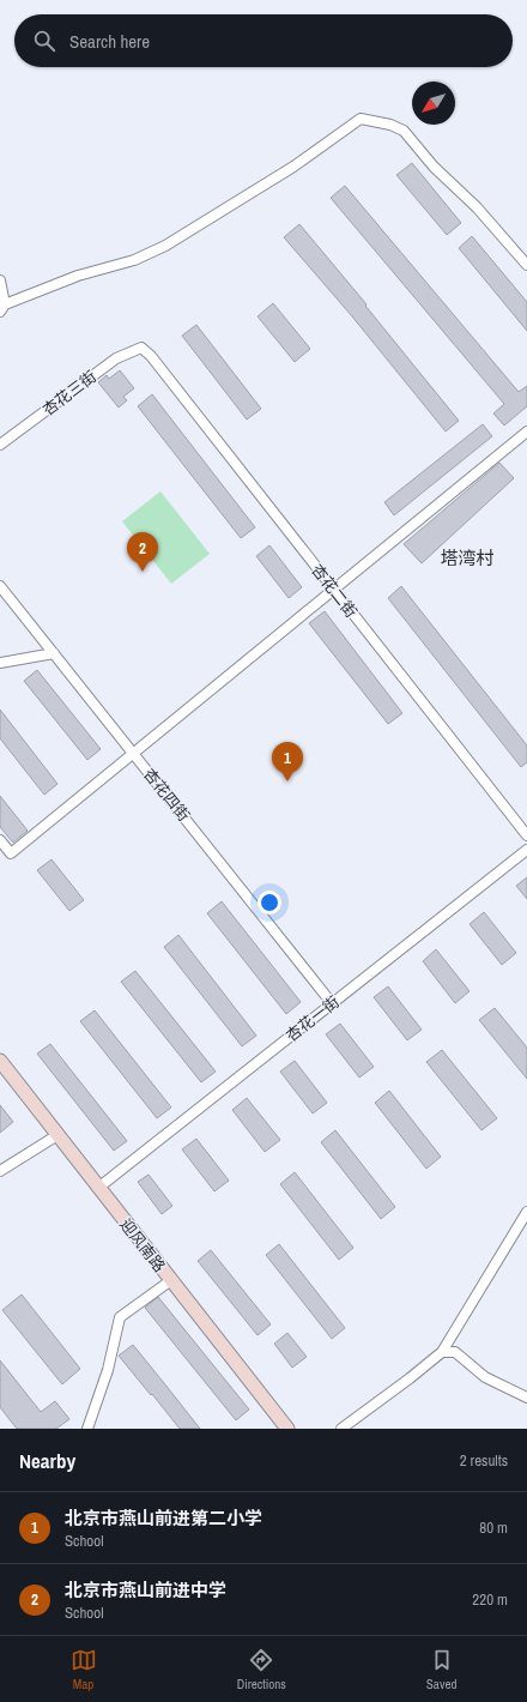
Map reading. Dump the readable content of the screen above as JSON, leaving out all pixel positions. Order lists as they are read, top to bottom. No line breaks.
{"streets":{"street":["杏花三街","杏花二街","杏花四街","杏花一街","迎风南路"]},"crossings":[["杏花三街","杏花二街"],["杏花四街","杏花一街"],["杏花一街","迎风南路"]],"districts":["塔湾村"],"north":"bottom left","page":{"search":"Search here","pins":["2","1"],"heading":["Nearby","2 results"],"list":[{"mark":"1","name":"北京市燕山前进第二小学","note":"School","value":"80 m"},{"mark":"2","name":"北京市燕山前进中学","note":"School","value":"220 m"}],"nav":["Map","Directions","Saved"]}}
